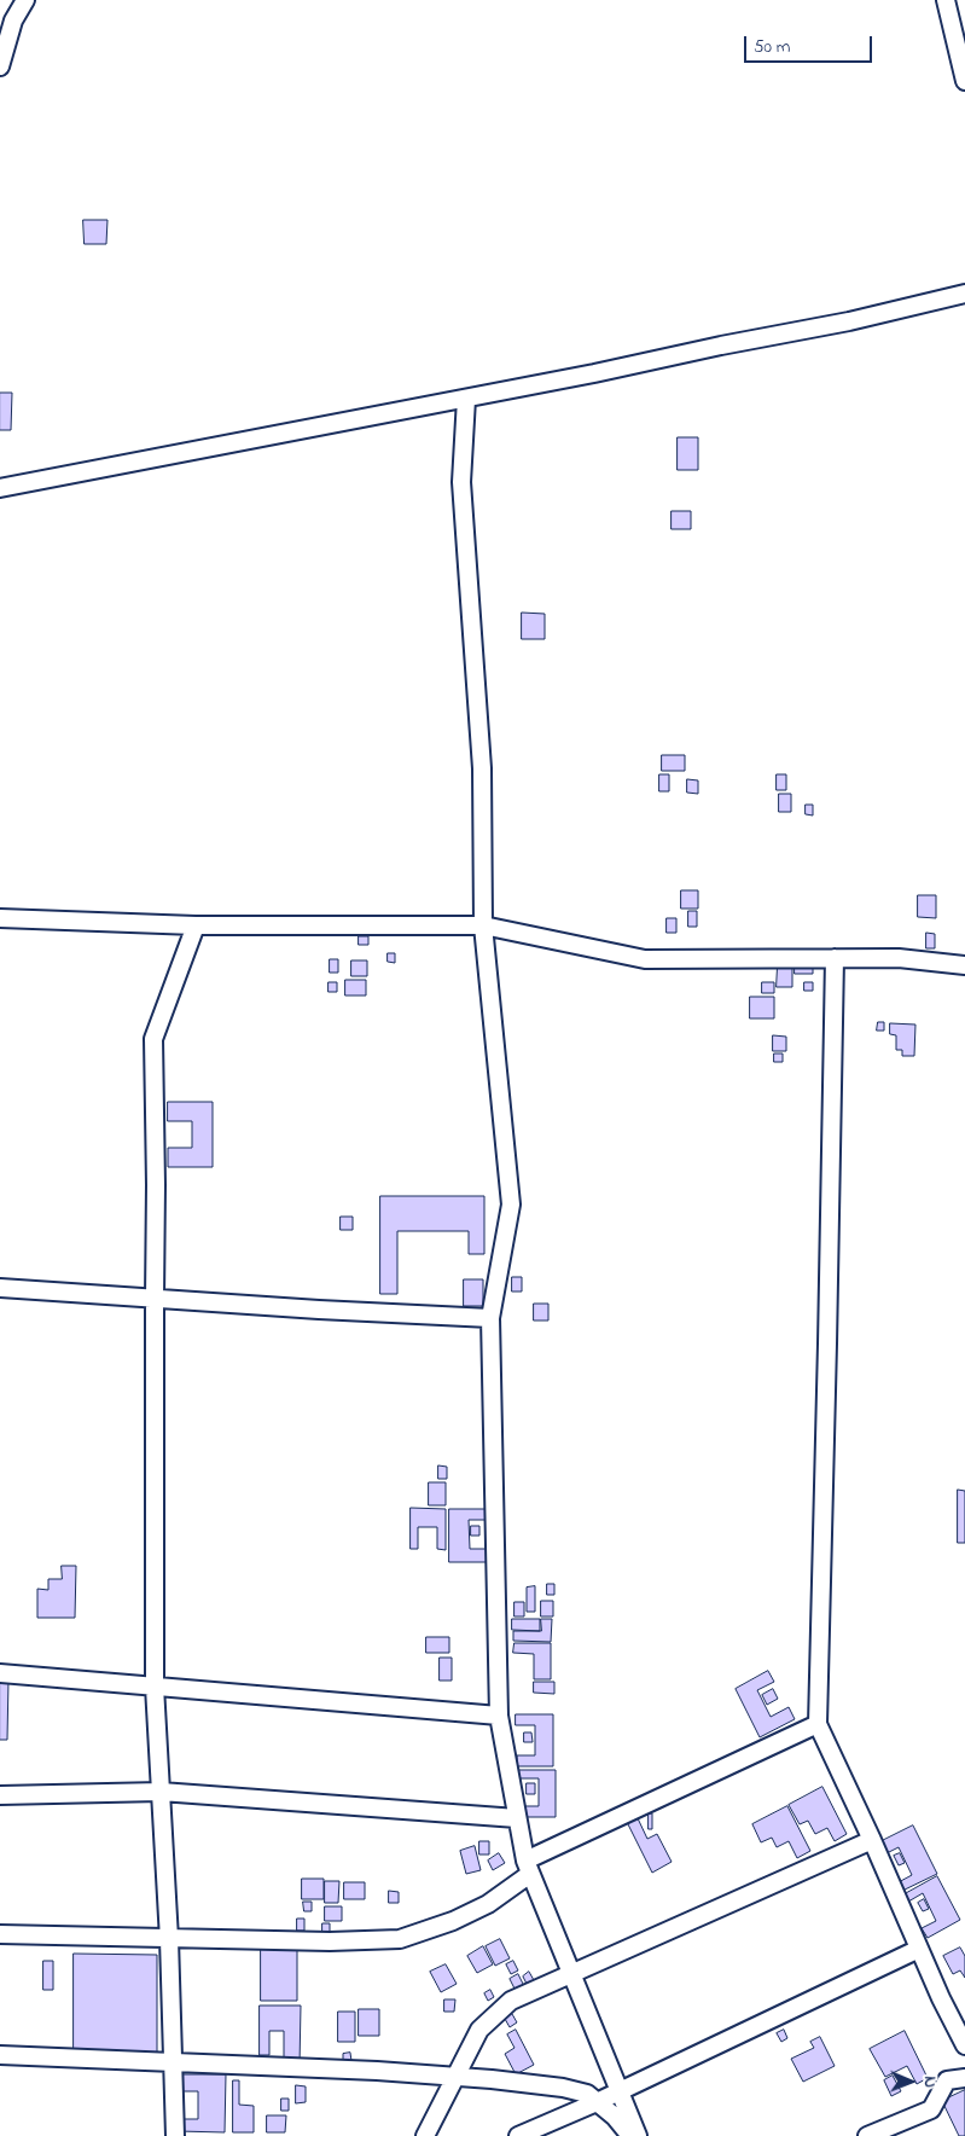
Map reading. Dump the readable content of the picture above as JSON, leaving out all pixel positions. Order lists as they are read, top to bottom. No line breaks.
{"scale_bar":"50 m","north":"right"}
